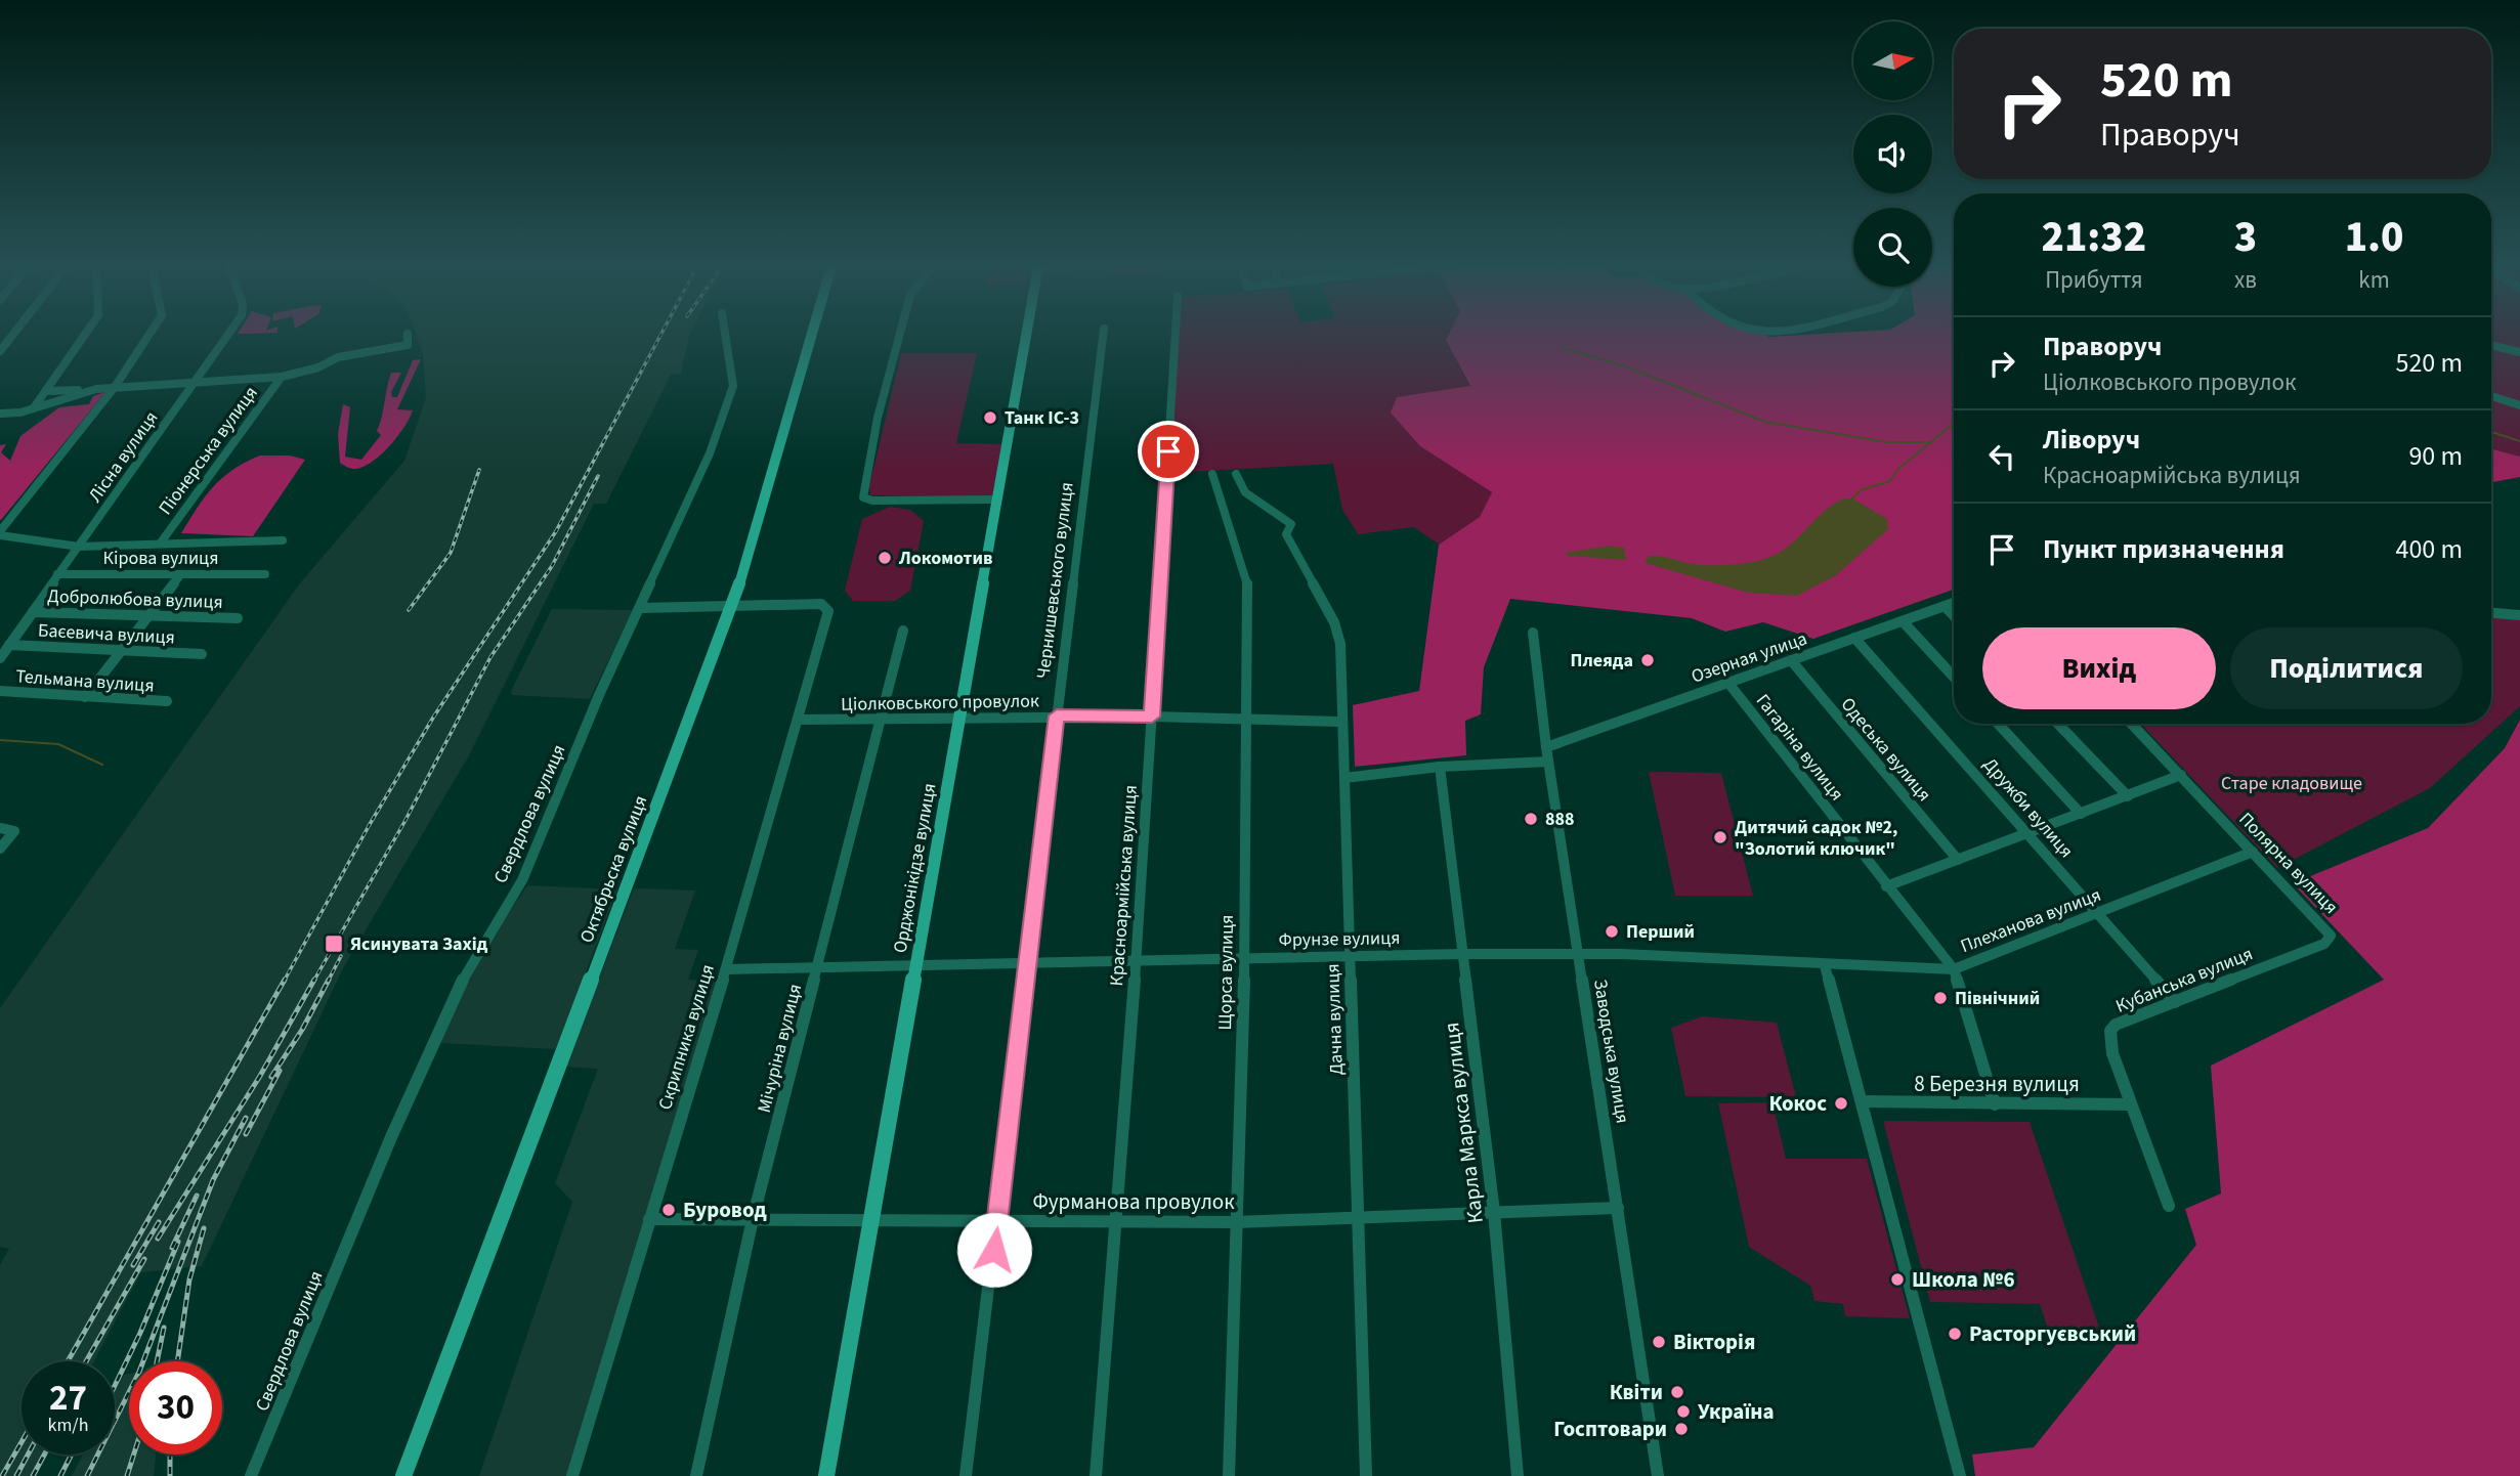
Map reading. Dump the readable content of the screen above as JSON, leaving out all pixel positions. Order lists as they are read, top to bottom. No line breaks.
{"streets":{"main road":["Орджонікідзе вулиця","Октябрьска вулиця"],"street":["Піонерська вулиця","Лісна вулиця","Кірова вулиця","Чернишевського вулиця","Добролюбова вулиця","Баєевича вулиця","Озерная улица","Тельмана вулиця","Ціолковського провулок","Гагаріна вулиця","Одеська вулиця","Дружби вулиця","Свердлова вулиця","Полярна вулиця","Красноармійська вулиця","Плеханова вулиця","Фрунзе вулиця","Щорса вулиця","Кубанська вулиця","Дачна вулиця","Скрипника вулиця","Мічуріна вулиця","Заводська вулиця","8 Березня вулиця","Карла Маркса вулиця","Фурманова провулок"]},"crossings":[["Лісна вулиця","Кірова вулиця"],["Лісна вулиця","Добролюбова вулиця"],["Лісна вулиця","Баєевича вулиця"],["Чернишевського вулиця","Ціолковського провулок"],["Чернишевського вулиця","Фрунзе вулиця"],["Чернишевського вулиця","Фурманова провулок"],["Озерная улица","Гагаріна вулиця"],["Озерная улица","Одеська вулиця"],["Озерная улица","Дружби вулиця"],["Озерная улица","Заводська вулиця"],["Ціолковського провулок","Орджонікідзе вулиця"],["Ціолковського провулок","Красноармійська вулиця"],["Ціолковського провулок","Щорса вулиця"],["Ціолковського провулок","Дачна вулиця"],["Ціолковського провулок","Скрипника вулиця"],["Ціолковського провулок","Мічуріна вулиця"],["Гагаріна вулиця","Плеханова вулиця"],["Гагаріна вулиця","Фрунзе вулиця"],["Дружби вулиця","Плеханова вулиця"],["Дружби вулиця","Кубанська вулиця"],["Полярна вулиця","Плеханова вулиця"],["Полярна вулиця","Кубанська вулиця"],["Орджонікідзе вулиця","Фрунзе вулиця"],["Орджонікідзе вулиця","Фурманова провулок"],["Октябрьска вулиця","Скрипника вулиця"],["Красноармійська вулиця","Фрунзе вулиця"],["Красноармійська вулиця","Фурманова провулок"],["Плеханова вулиця","Фрунзе вулиця"],["Плеханова вулиця","8 Березня вулиця"],["Фрунзе вулиця","Щорса вулиця"],["Фрунзе вулиця","Дачна вулиця"],["Фрунзе вулиця","Скрипника вулиця"],["Фрунзе вулиця","Мічуріна вулиця"],["Фрунзе вулиця","Заводська вулиця"],["Фрунзе вулиця","Карла Маркса вулиця"],["Щорса вулиця","Фурманова провулок"],["Кубанська вулиця","8 Березня вулиця"],["Дачна вулиця","Фурманова провулок"],["Скрипника вулиця","Фурманова провулок"],["Мічуріна вулиця","Фурманова провулок"],["Заводська вулиця","Фурманова провулок"],["Карла Маркса вулиця","Фурманова провулок"]],"parks":["Старе кладовище"],"places":{"other":["Танк ІС-3","Локомотив","Плеяда","888","Дитячий садок №2, \"Золотий ключик\"","Перший","Північний","Кокос","Буровод","Школа №6","Расторгуєвський","Вікторія","Квіти","Україна","Госптовари"],"transit":["Ясинувата Захід"]},"north":"right","page":{"turn":["520 m","Праворуч"],"eta":["21:32","Прибуття","3","хв","1.0","km"],"list":[{"name":"Праворуч","note":"Ціолковського провулок","value":"520 m"},{"name":"Ліворуч","note":"Красноармійська вулиця","value":"90 m"},{"name":"Пункт призначення","value":"400 m"}],"buttons":["Вихід","Поділитися"],"speed":"27 km/h","limit":"30"}}
